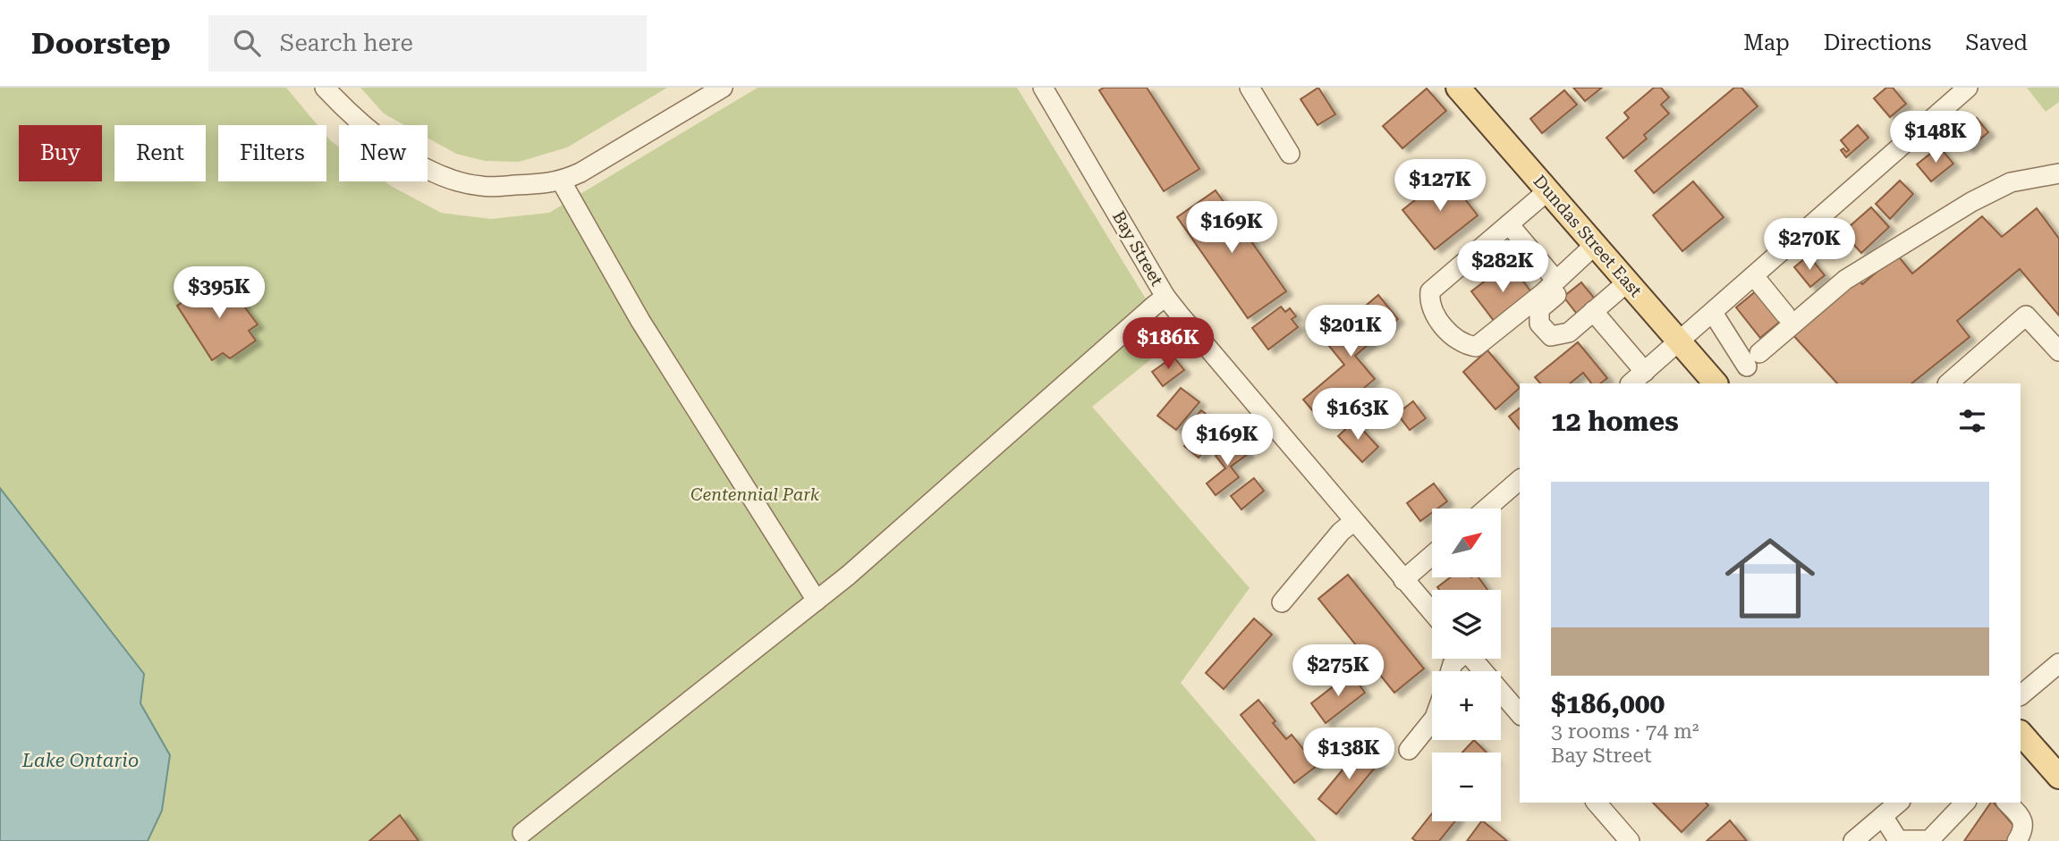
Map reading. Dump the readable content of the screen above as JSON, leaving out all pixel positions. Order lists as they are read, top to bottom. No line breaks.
{"streets":{"main road":["Dundas Street East"],"street":["Bay Street"]},"water":["Lake Ontario"],"parks":["Centennial Park"],"north":"top right","page":{"header":"Doorstep","search":"Search here","nav":["Map","Directions","Saved"],"price":["$148K","$127K","$169K","$270K","$282K","$395K","$201K","$186K","$163K","$169K","$275K","$138K"],"chip":["Buy","Rent","Filters","New"],"heading":"12 homes","list":[{"name":"$186,000","note":"3 rooms · 74 m² · Bay Street"}],"map_buttons":["+","−"]}}
